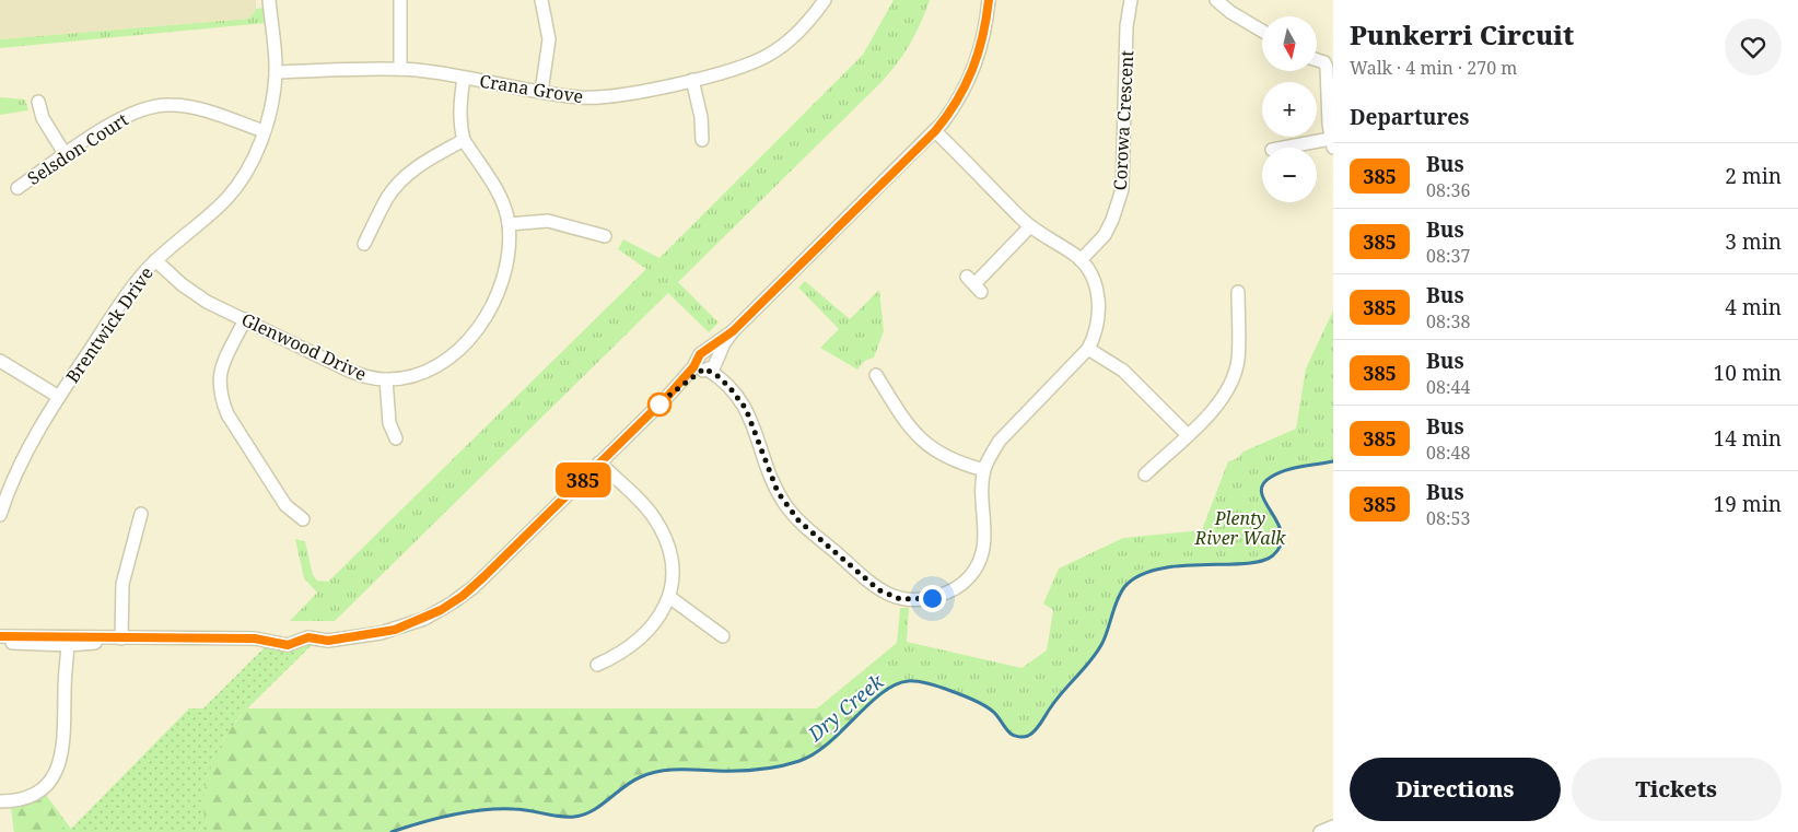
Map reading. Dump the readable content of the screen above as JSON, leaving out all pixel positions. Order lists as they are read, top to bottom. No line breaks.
{"streets":{"street":["Crana Grove","Corowa Crescent","Selsdon Court","Brentwick Drive","Glenwood Drive"]},"crossings":[["Crana Grove","Brentwick Drive"],["Crana Grove","Glenwood Drive"],["Selsdon Court","Brentwick Drive"],["Brentwick Drive","Glenwood Drive"]],"water":["Dry Creek"],"parks":["Plenty River Walk"],"lines":["bus line 385"],"north":"bottom","page":{"on_map":"385","heading":[["Punkerri Circuit","Walk · 4 min · 270 m"],"Departures"],"map_buttons":["+","−"],"list":[{"mark":"385","name":"Bus","note":"08:36","value":"2 min"},{"mark":"385","name":"Bus","note":"08:37","value":"3 min"},{"mark":"385","name":"Bus","note":"08:38","value":"4 min"},{"mark":"385","name":"Bus","note":"08:44","value":"10 min"},{"mark":"385","name":"Bus","note":"08:48","value":"14 min"},{"mark":"385","name":"Bus","note":"08:53","value":"19 min"}],"buttons":["Directions","Tickets"]}}
